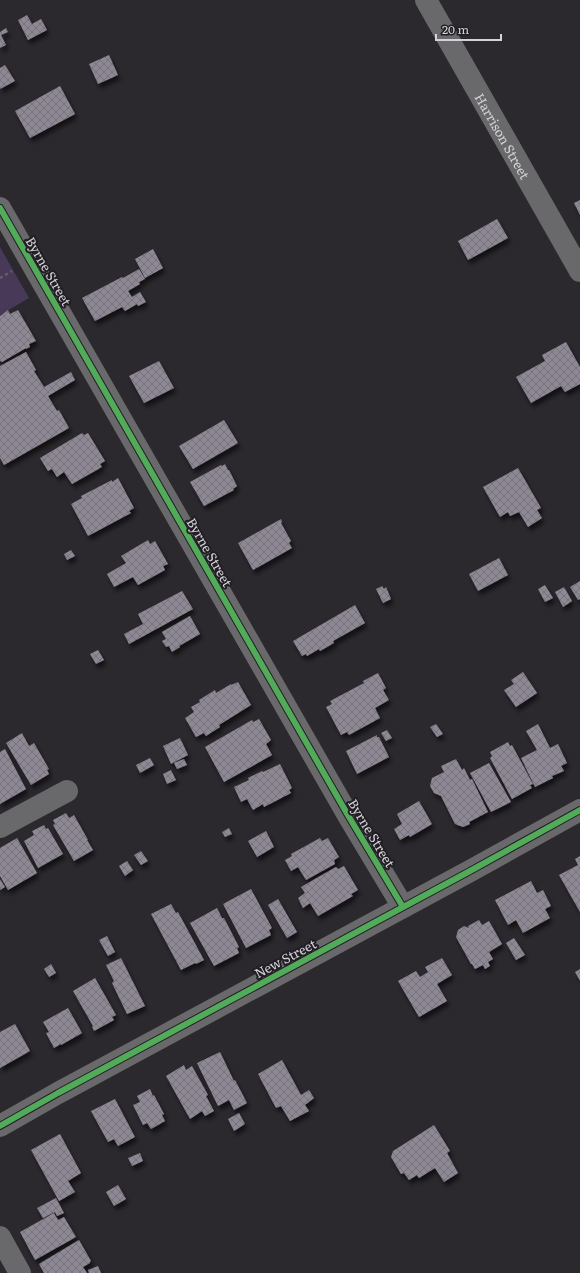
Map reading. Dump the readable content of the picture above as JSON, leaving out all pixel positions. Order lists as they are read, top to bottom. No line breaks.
{"streets":{"street":["Harrison Street","Byrne Street","New Street"]},"crossings":[["Byrne Street","New Street"]],"scale_bar":"20 m"}
